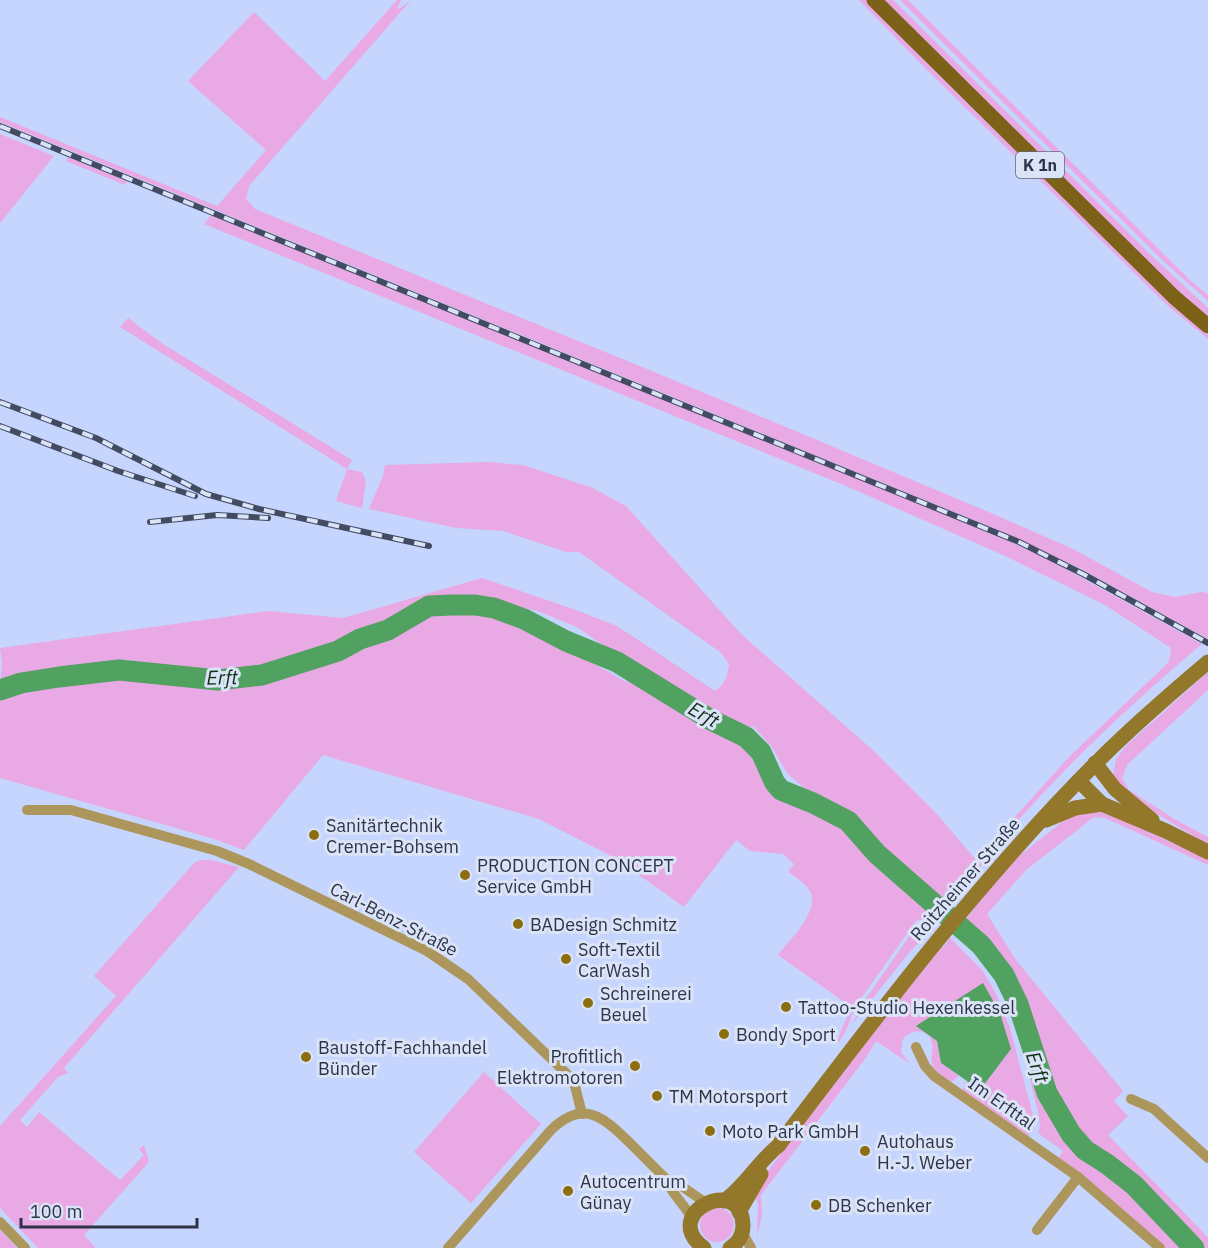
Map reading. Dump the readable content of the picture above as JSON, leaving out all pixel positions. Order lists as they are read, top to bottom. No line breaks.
{"streets":{"main road":["K 1n"],"street":["Roitzheimer Straße","Carl-Benz-Straße","Im Erfttal"]},"water":["Erft"],"places":["Sanitärtechnik Cremer-Bohsem","PRODUCTION CONCEPT Service GmbH","BADesign Schmitz","Soft-Textil CarWash","Schreinerei Beuel","Tattoo-Studio Hexenkessel","Bondy Sport","Baustoff-Fachhandel Bünder","Profitlich Elektromotoren","TM Motorsport","Moto Park GmbH","Autohaus H.-J. Weber","Autocentrum Günay","DB Schenker"],"scale_bar":"100 m"}
